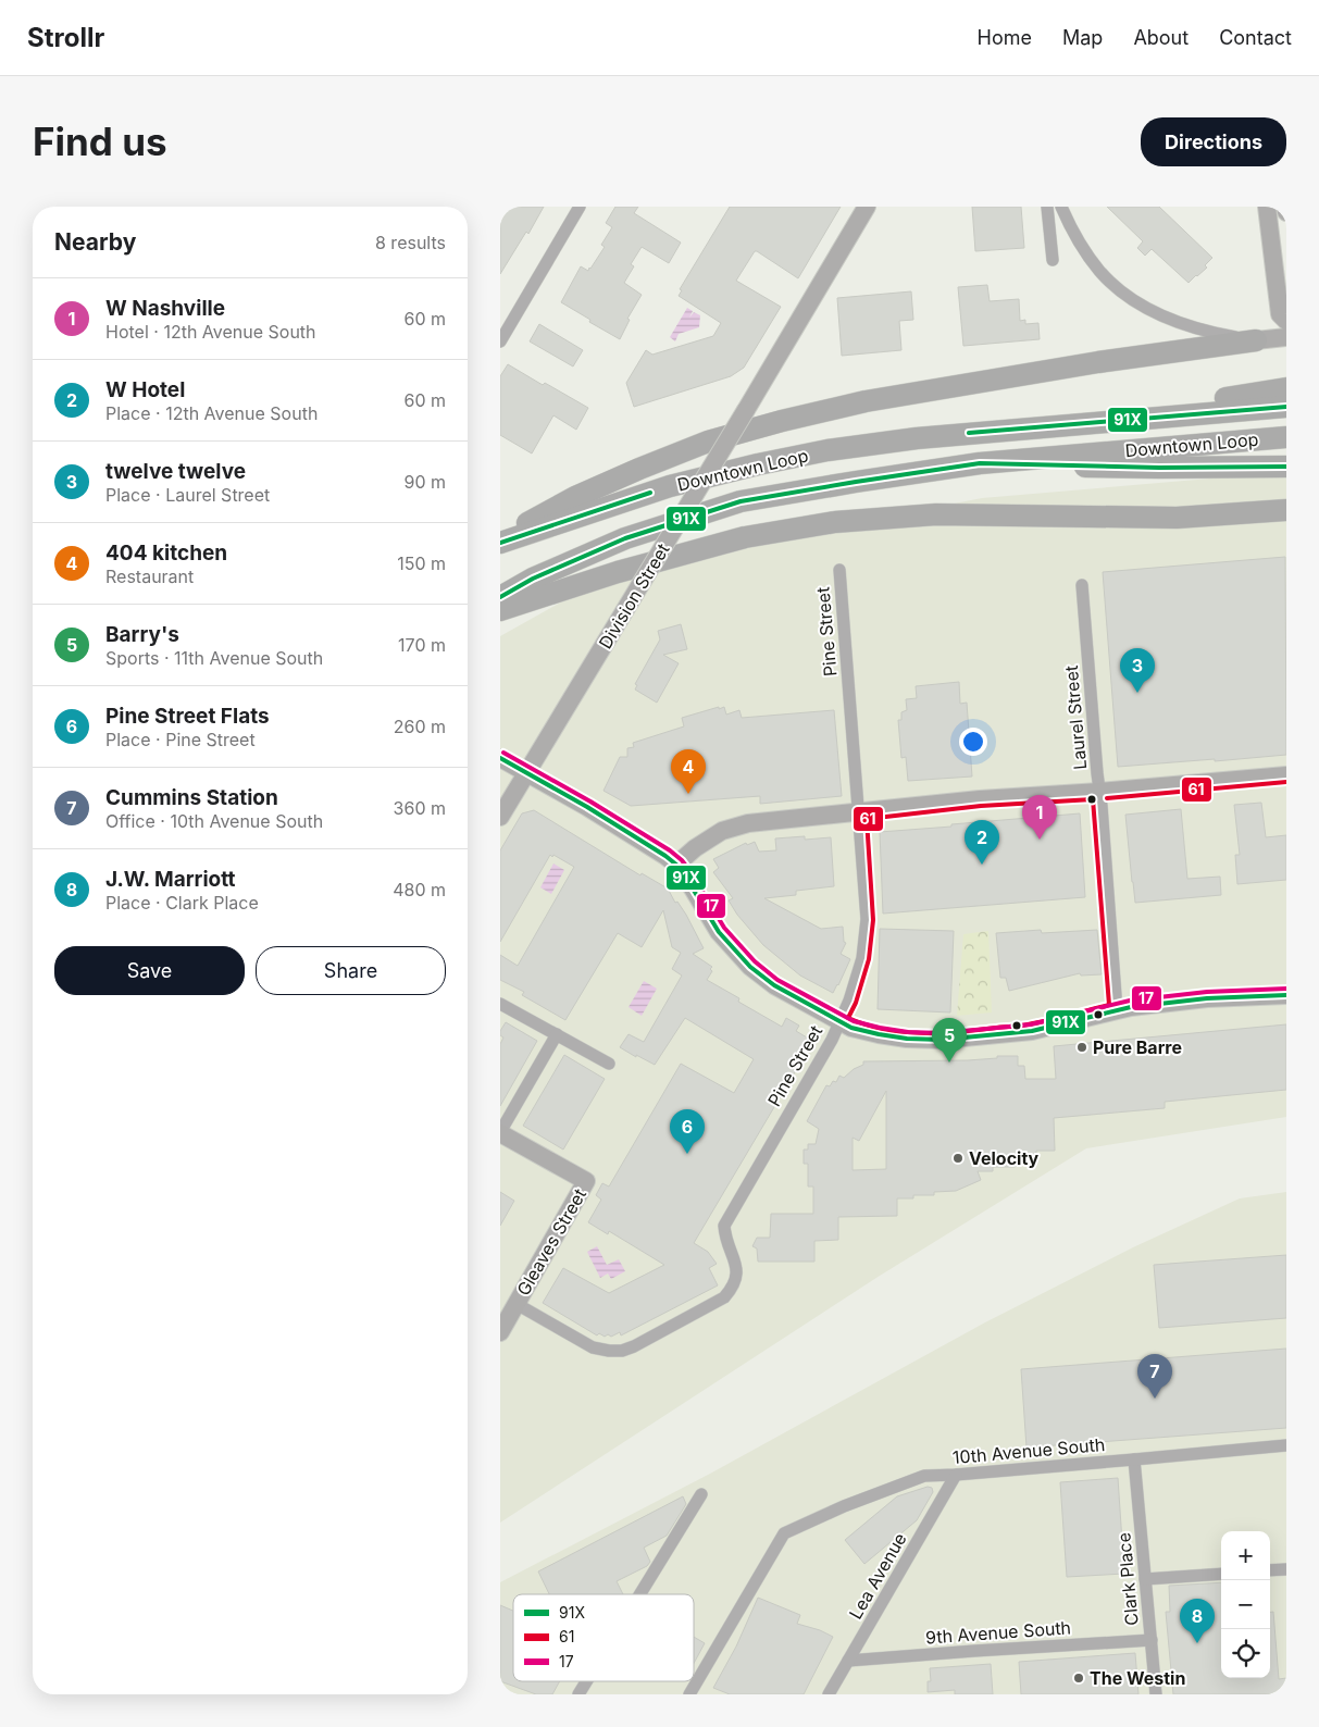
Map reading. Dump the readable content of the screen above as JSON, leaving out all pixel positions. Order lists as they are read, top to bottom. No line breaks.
{"streets":{"highway":["Downtown Loop"],"main road":["Division Street","Gleaves Street"],"street":["Pine Street","Laurel Street","10th Avenue South","Lea Avenue","Clark Place","9th Avenue South"]},"crossings":[["Pine Street","Gleaves Street"],["10th Avenue South","Lea Avenue"],["10th Avenue South","Clark Place"],["Lea Avenue","9th Avenue South"],["Clark Place","9th Avenue South"]],"places":["Pure Barre","Velocity","The Westin"],"lines":["transit line 91X","transit line 17","transit line 61"],"legend":["91X","61","17"],"page":{"header":"Strollr","nav":["Home","Map","About","Contact"],"buttons":["Directions",["Save","Share"]],"title":"Find us","heading":["Nearby","8 results"],"list":[{"mark":"1","name":"W Nashville","note":"Hotel · 12th Avenue South","value":"60 m"},{"mark":"2","name":"W Hotel","note":"Place · 12th Avenue South","value":"60 m"},{"mark":"3","name":"twelve twelve","note":"Place · Laurel Street","value":"90 m"},{"mark":"4","name":"404 kitchen","note":"Restaurant","value":"150 m"},{"mark":"5","name":"Barry's","note":"Sports · 11th Avenue South","value":"170 m"},{"mark":"6","name":"Pine Street Flats","note":"Place · Pine Street","value":"260 m"},{"mark":"7","name":"Cummins Station","note":"Office · 10th Avenue South","value":"360 m"},{"mark":"8","name":"J.W. Marriott","note":"Place · Clark Place","value":"480 m"}],"pins":["3","4","1","2","5","6","7","8"],"map_buttons":["+","−"]}}
